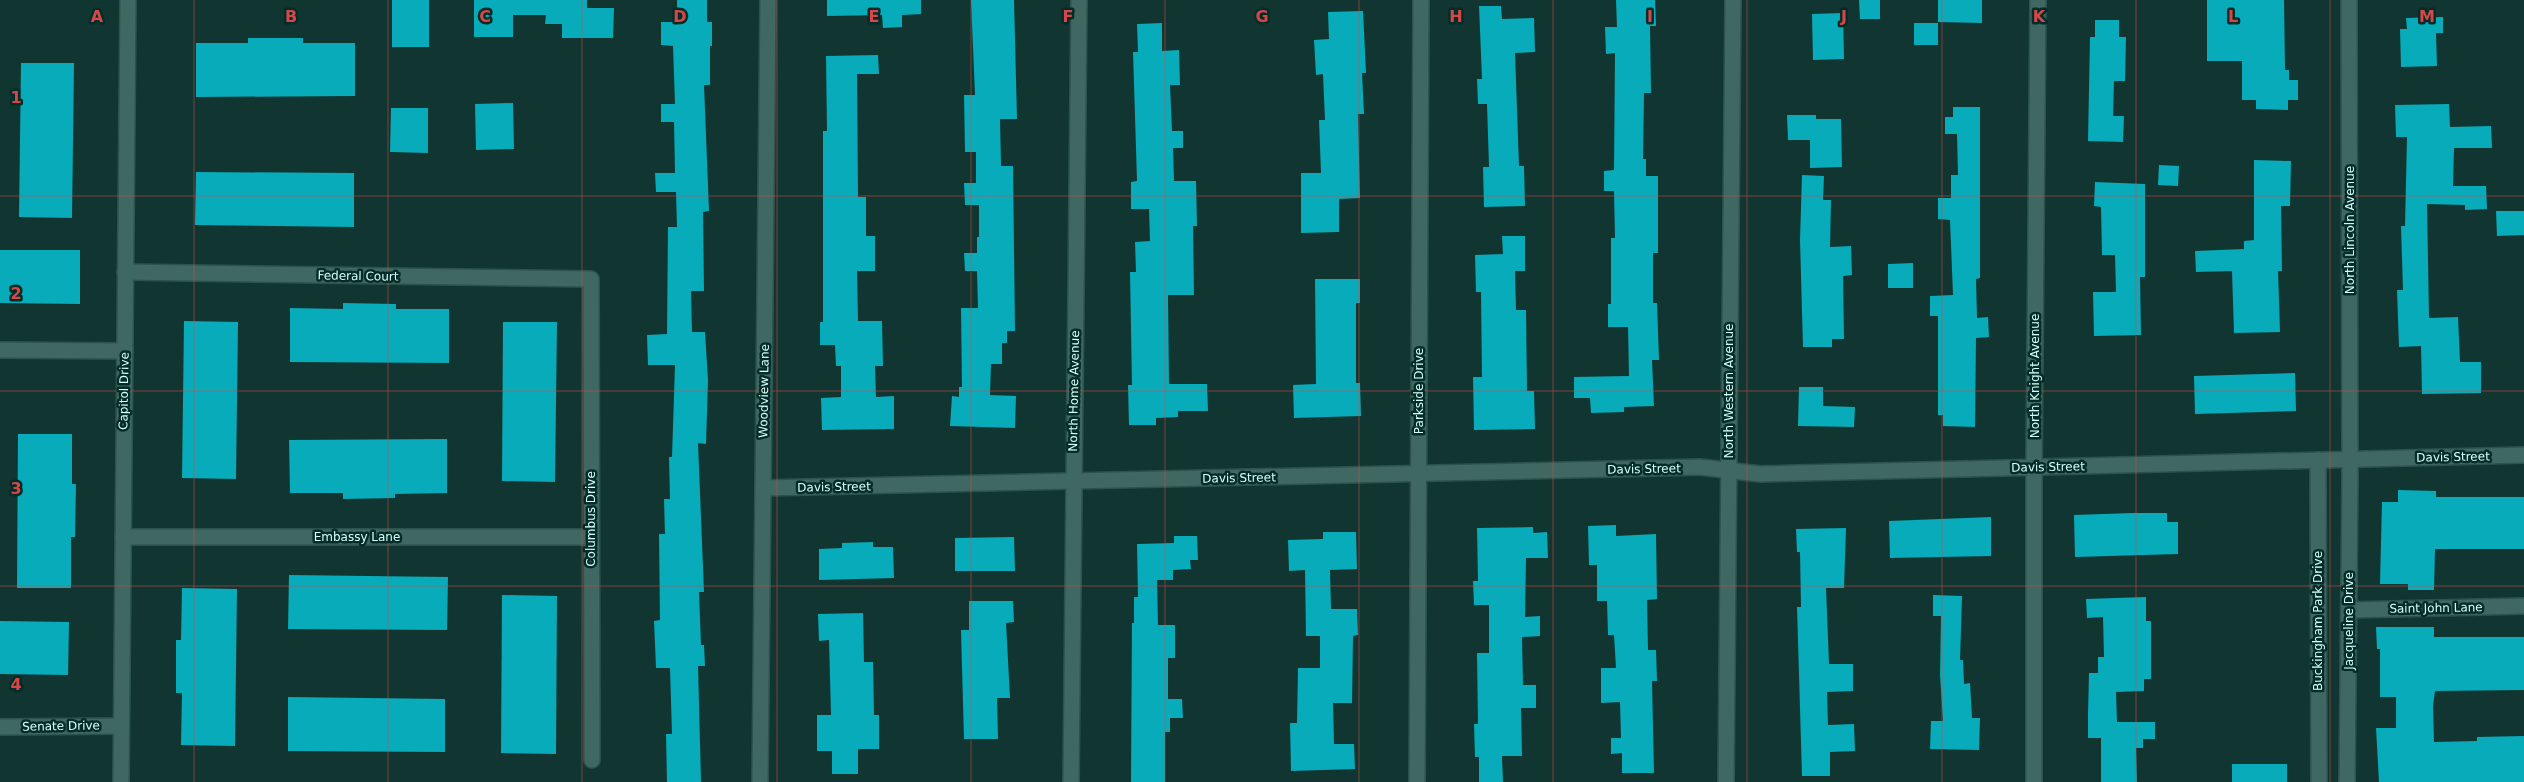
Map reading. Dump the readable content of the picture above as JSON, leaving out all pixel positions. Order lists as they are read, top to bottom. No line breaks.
{"streets":{"street":["North Lincoln Avenue","Federal Court","North Knight Avenue","Capitol Drive","Woodview Lane","North Home Avenue","Parkside Drive","North Western Avenue","Davis Street","Columbus Drive","Embassy Lane","Saint John Lane","Buckingham Park Drive","Jacqueline Drive","Senate Drive"]},"crossings":[["North Lincoln Avenue","Davis Street"],["North Lincoln Avenue","Jacqueline Drive"],["Federal Court","Capitol Drive"],["Federal Court","Columbus Drive"],["North Knight Avenue","Davis Street"],["Capitol Drive","Embassy Lane"],["Capitol Drive","Senate Drive"],["Woodview Lane","Davis Street"],["North Home Avenue","Davis Street"],["Parkside Drive","Davis Street"],["North Western Avenue","Davis Street"],["Davis Street","Buckingham Park Drive"],["Davis Street","Jacqueline Drive"],["Columbus Drive","Embassy Lane"],["Saint John Lane","Jacqueline Drive"]],"grid":{"columns":["A","B","C","D","E","F","G","H","I","J","K","L","M"],"rows":["1","2","3","4"]}}
